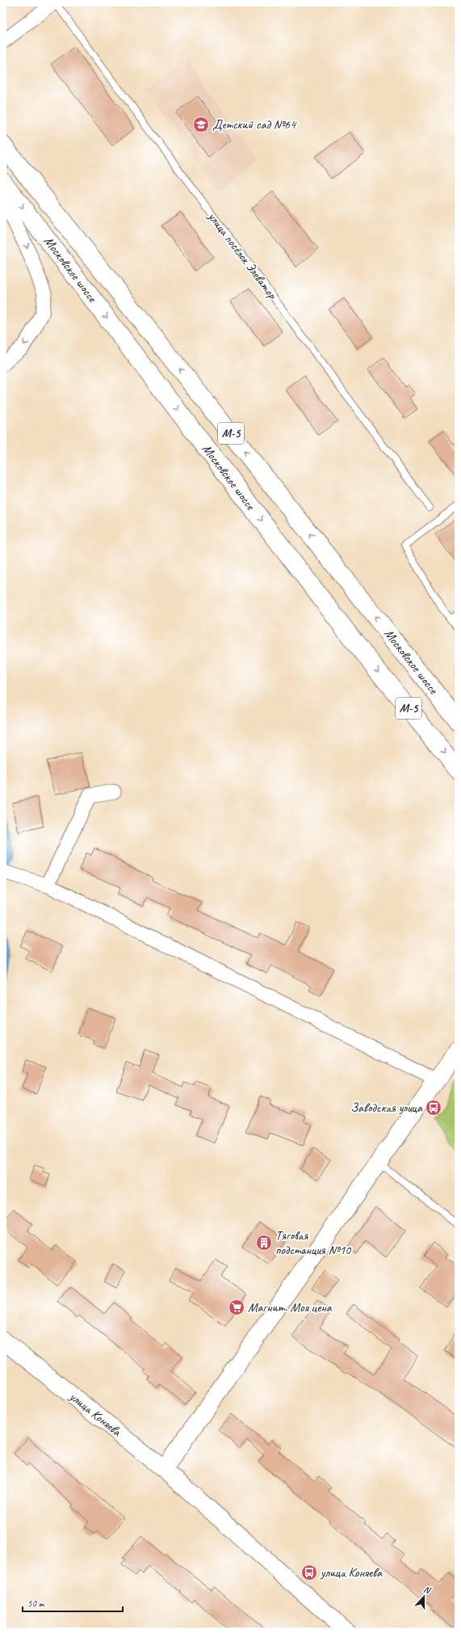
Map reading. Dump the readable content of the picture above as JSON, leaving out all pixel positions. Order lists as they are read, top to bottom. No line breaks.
{"streets":{"highway":["Московское шоссе","М-5"],"street":["улица посёлок Элеватор","улица Коняева"]},"places":{"school or university":["Детский сад №64"],"bus stop":["Заводская улица","улица Коняева"],"building":["Тяговая подстанция №10"],"supermarket":["Магнит. Моя цена"]},"scale_bar":"50 m","north":"top"}
